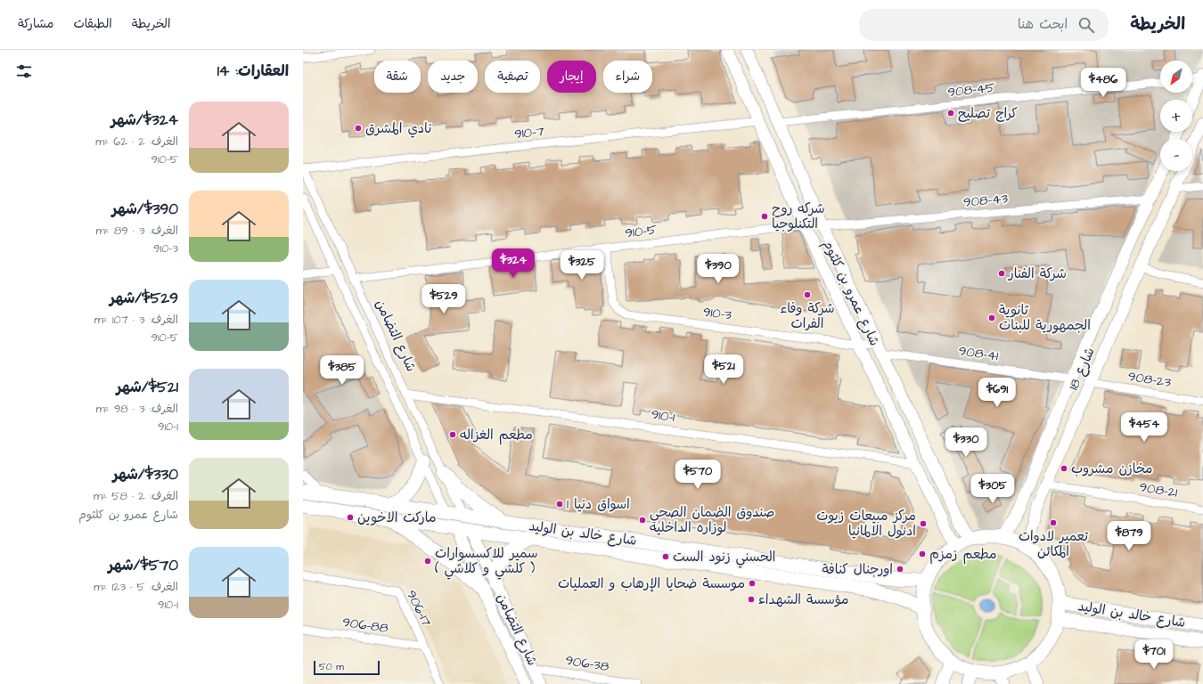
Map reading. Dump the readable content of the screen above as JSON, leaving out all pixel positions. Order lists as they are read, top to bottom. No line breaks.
{"streets":{"main road":["شارع خالد بن الوليد"],"street":["908-45","910-7","908-43","910-5","شارع عمرو بن كلثوم","910-3","شارع التضامن","908-41","شارع 18","908-23","910-1","908-21","906-17","906-88","906-38"]},"crossings":[["908-45","شارع عمرو بن كلثوم"],["910-7","شارع عمرو بن كلثوم"],["910-7","شارع التضامن"],["908-43","شارع عمرو بن كلثوم"],["908-43","شارع 18"],["910-5","شارع عمرو بن كلثوم"],["910-5","910-3"],["910-5","شارع التضامن"],["شارع عمرو بن كلثوم","910-3"],["شارع عمرو بن كلثوم","908-41"],["شارع عمرو بن كلثوم","910-1"],["910-3","908-41"],["شارع التضامن","910-1"],["شارع التضامن","شارع خالد بن الوليد"],["شارع التضامن","906-38"],["908-41","شارع 18"],["شارع 18","908-23"],["شارع 18","908-21"],["906-17","906-88"]],"places":["كراج تصليح","نادي المشرق","شركه روح التكنلوجيا","شركة الفنار","شركة وفاء الفرات","ثانوية الجمهورية للبنات","مطعم الغزاله","مخازن مشروب","اسواق دنيا 1","ماركت الاخوين","صندوق الضمان الصحي لوزاره الداخليه","تعمير لادوات المكائن","مركز مبيعات زيوت ادنول الالمانيا","مطعم زمزم","الحسني زنود الست","سمير للاكسسوارات ( كلشي و كلاشي )","اورجنال كنافة","موسسة ضحايا الإرهاب و العمليات","مؤسسة الشهداء"],"scale_bar":"50 m","north":"bottom left","page":{"header":"الخريطة","search":"ابحث هنا","nav":["الخريطة","الطبقات","مشاركة"],"heading":"العقارات: 14","map_buttons":["+","−"],"chip":["شراء","إيجار","تصفية","جديد","شقة"],"price":["$486","$324","$325","$390","$529","$521","$385","$691","$454","$330","$570","$305","$879","$701"],"list":[{"name":"$324/شهر","note":"الغرف: 2 · 62 m² · 910-5"},{"name":"$390/شهر","note":"الغرف: 3 · 89 m² · 910-3"},{"name":"$529/شهر","note":"الغرف: 3 · 107 m² · 910-5"},{"name":"$521/شهر","note":"الغرف: 3 · 98 m² · 910-1"},{"name":"$330/شهر","note":"الغرف: 2 · 58 m² · شارع عمرو بن كلثوم"},{"name":"$570/شهر","note":"الغرف: 5 · 123 m² · 910-1"}],"scale":"50 m"}}
